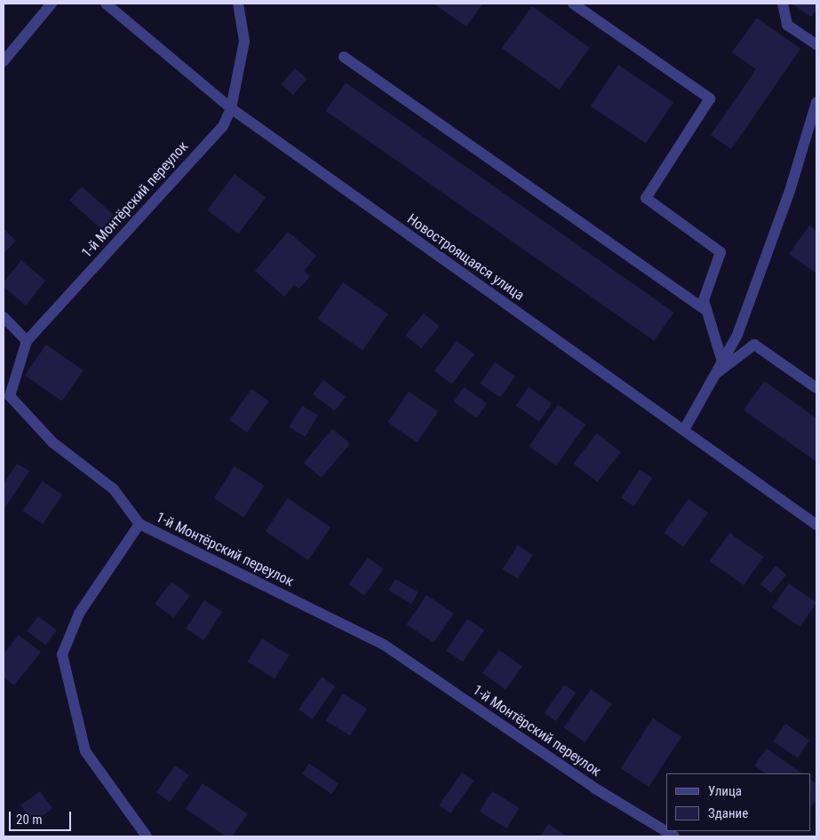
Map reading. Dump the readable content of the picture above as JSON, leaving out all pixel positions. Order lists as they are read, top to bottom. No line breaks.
{"streets":{"street":["1-й Монтёрский переулок","Новостроящаяся улица"]},"crossings":[["1-й Монтёрский переулок","Новостроящаяся улица"]],"legend":["Улица","Здание"],"scale_bar":"20 m"}
